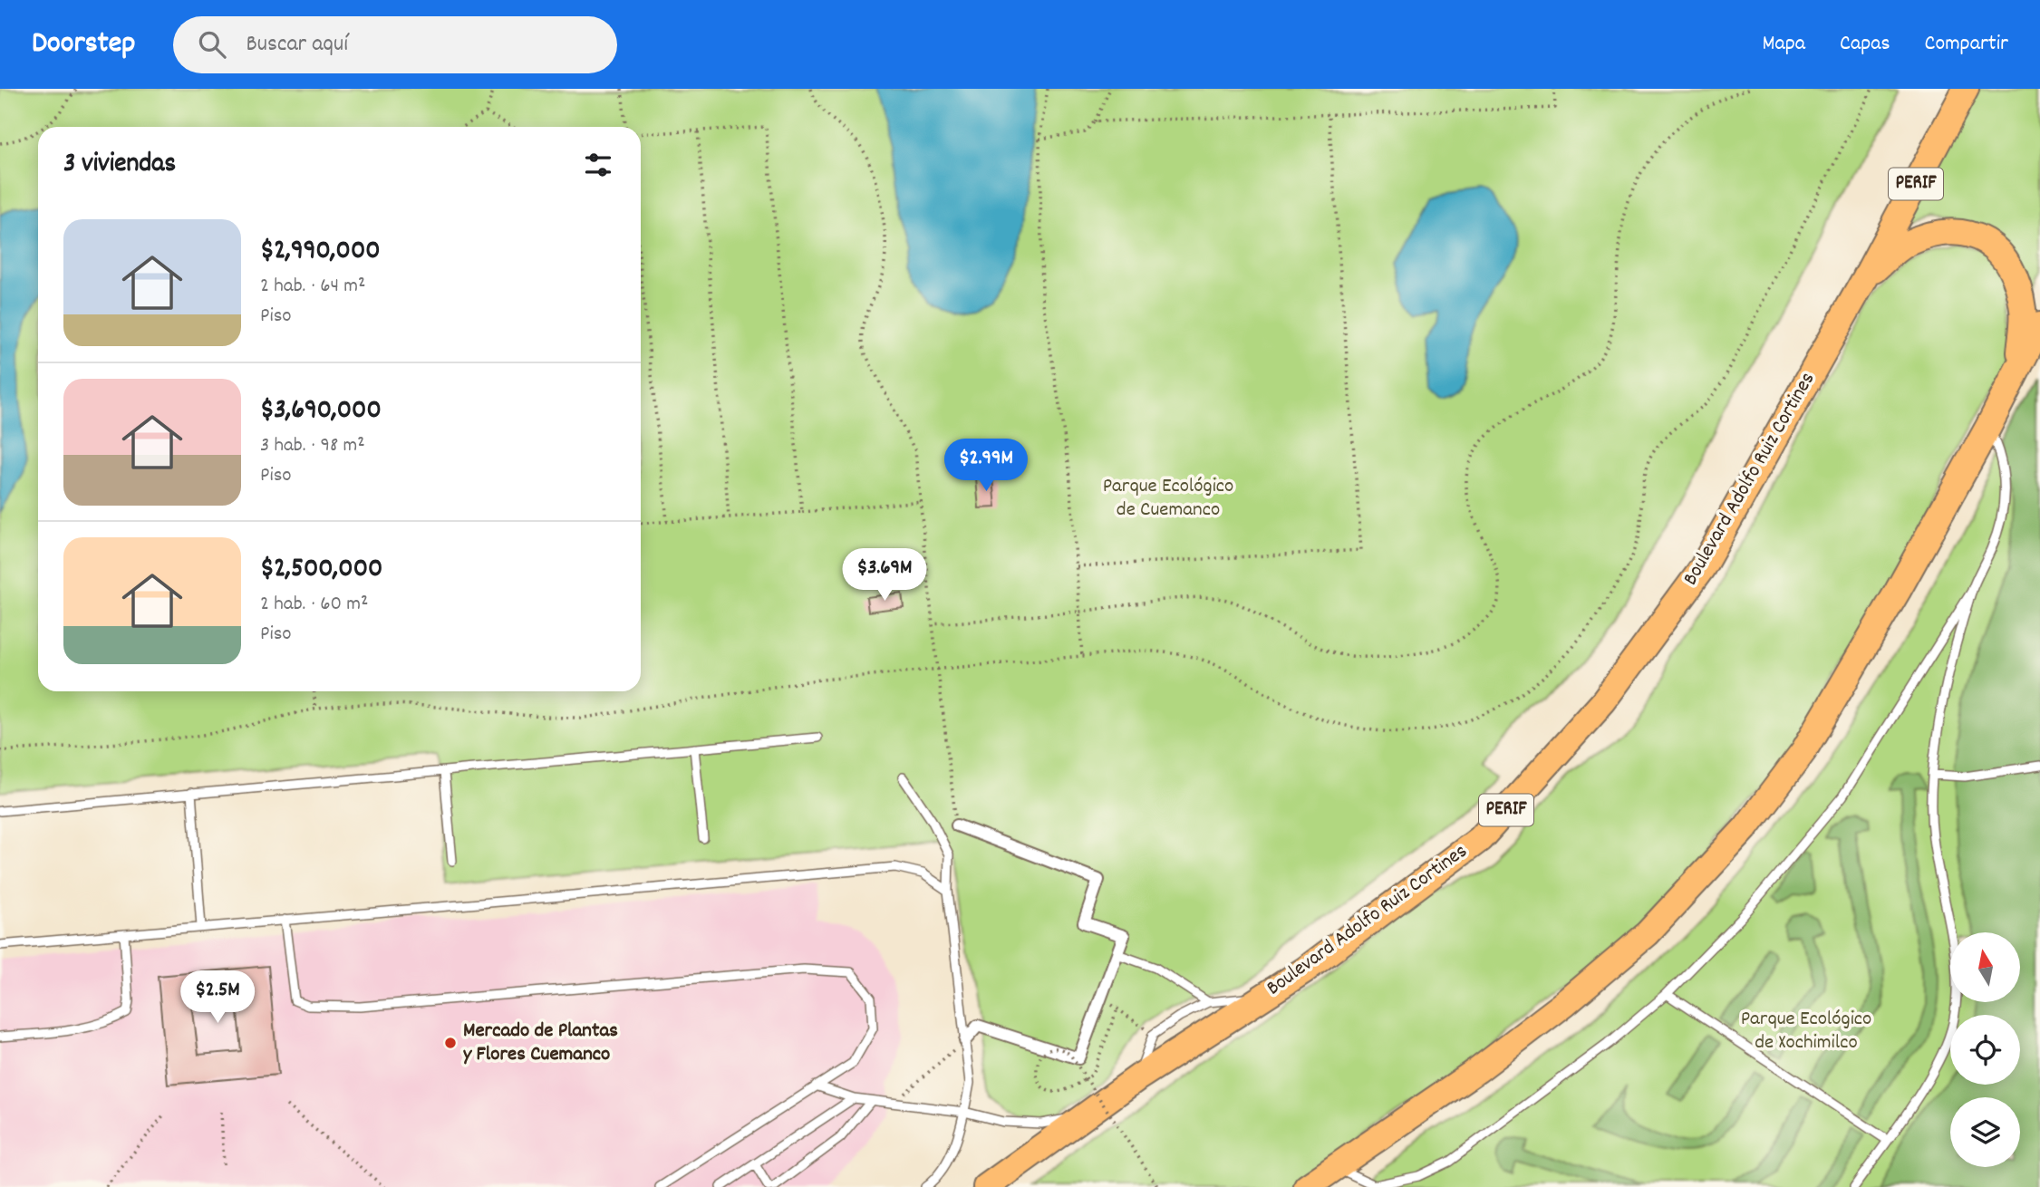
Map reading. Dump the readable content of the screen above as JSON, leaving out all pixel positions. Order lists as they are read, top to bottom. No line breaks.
{"streets":{"highway":["PERIF","Boulevard Adolfo Ruiz Cortines"]},"parks":["Parque Ecológico de Cuemanco","Parque Ecológico de Xochimilco"],"places":["Mercado de Plantas y Flores Cuemanco"],"north":"top","page":{"header":"Doorstep","search":"Buscar aquí","nav":["Mapa","Capas","Compartir"],"heading":"3 viviendas","list":[{"name":"$2,990,000","note":"2 hab. · 64 m² · Piso"},{"name":"$3,690,000","note":"3 hab. · 98 m² · Piso"},{"name":"$2,500,000","note":"2 hab. · 60 m² · Piso"}],"price":["$2.99M","$3.69M","$2.5M"]}}
